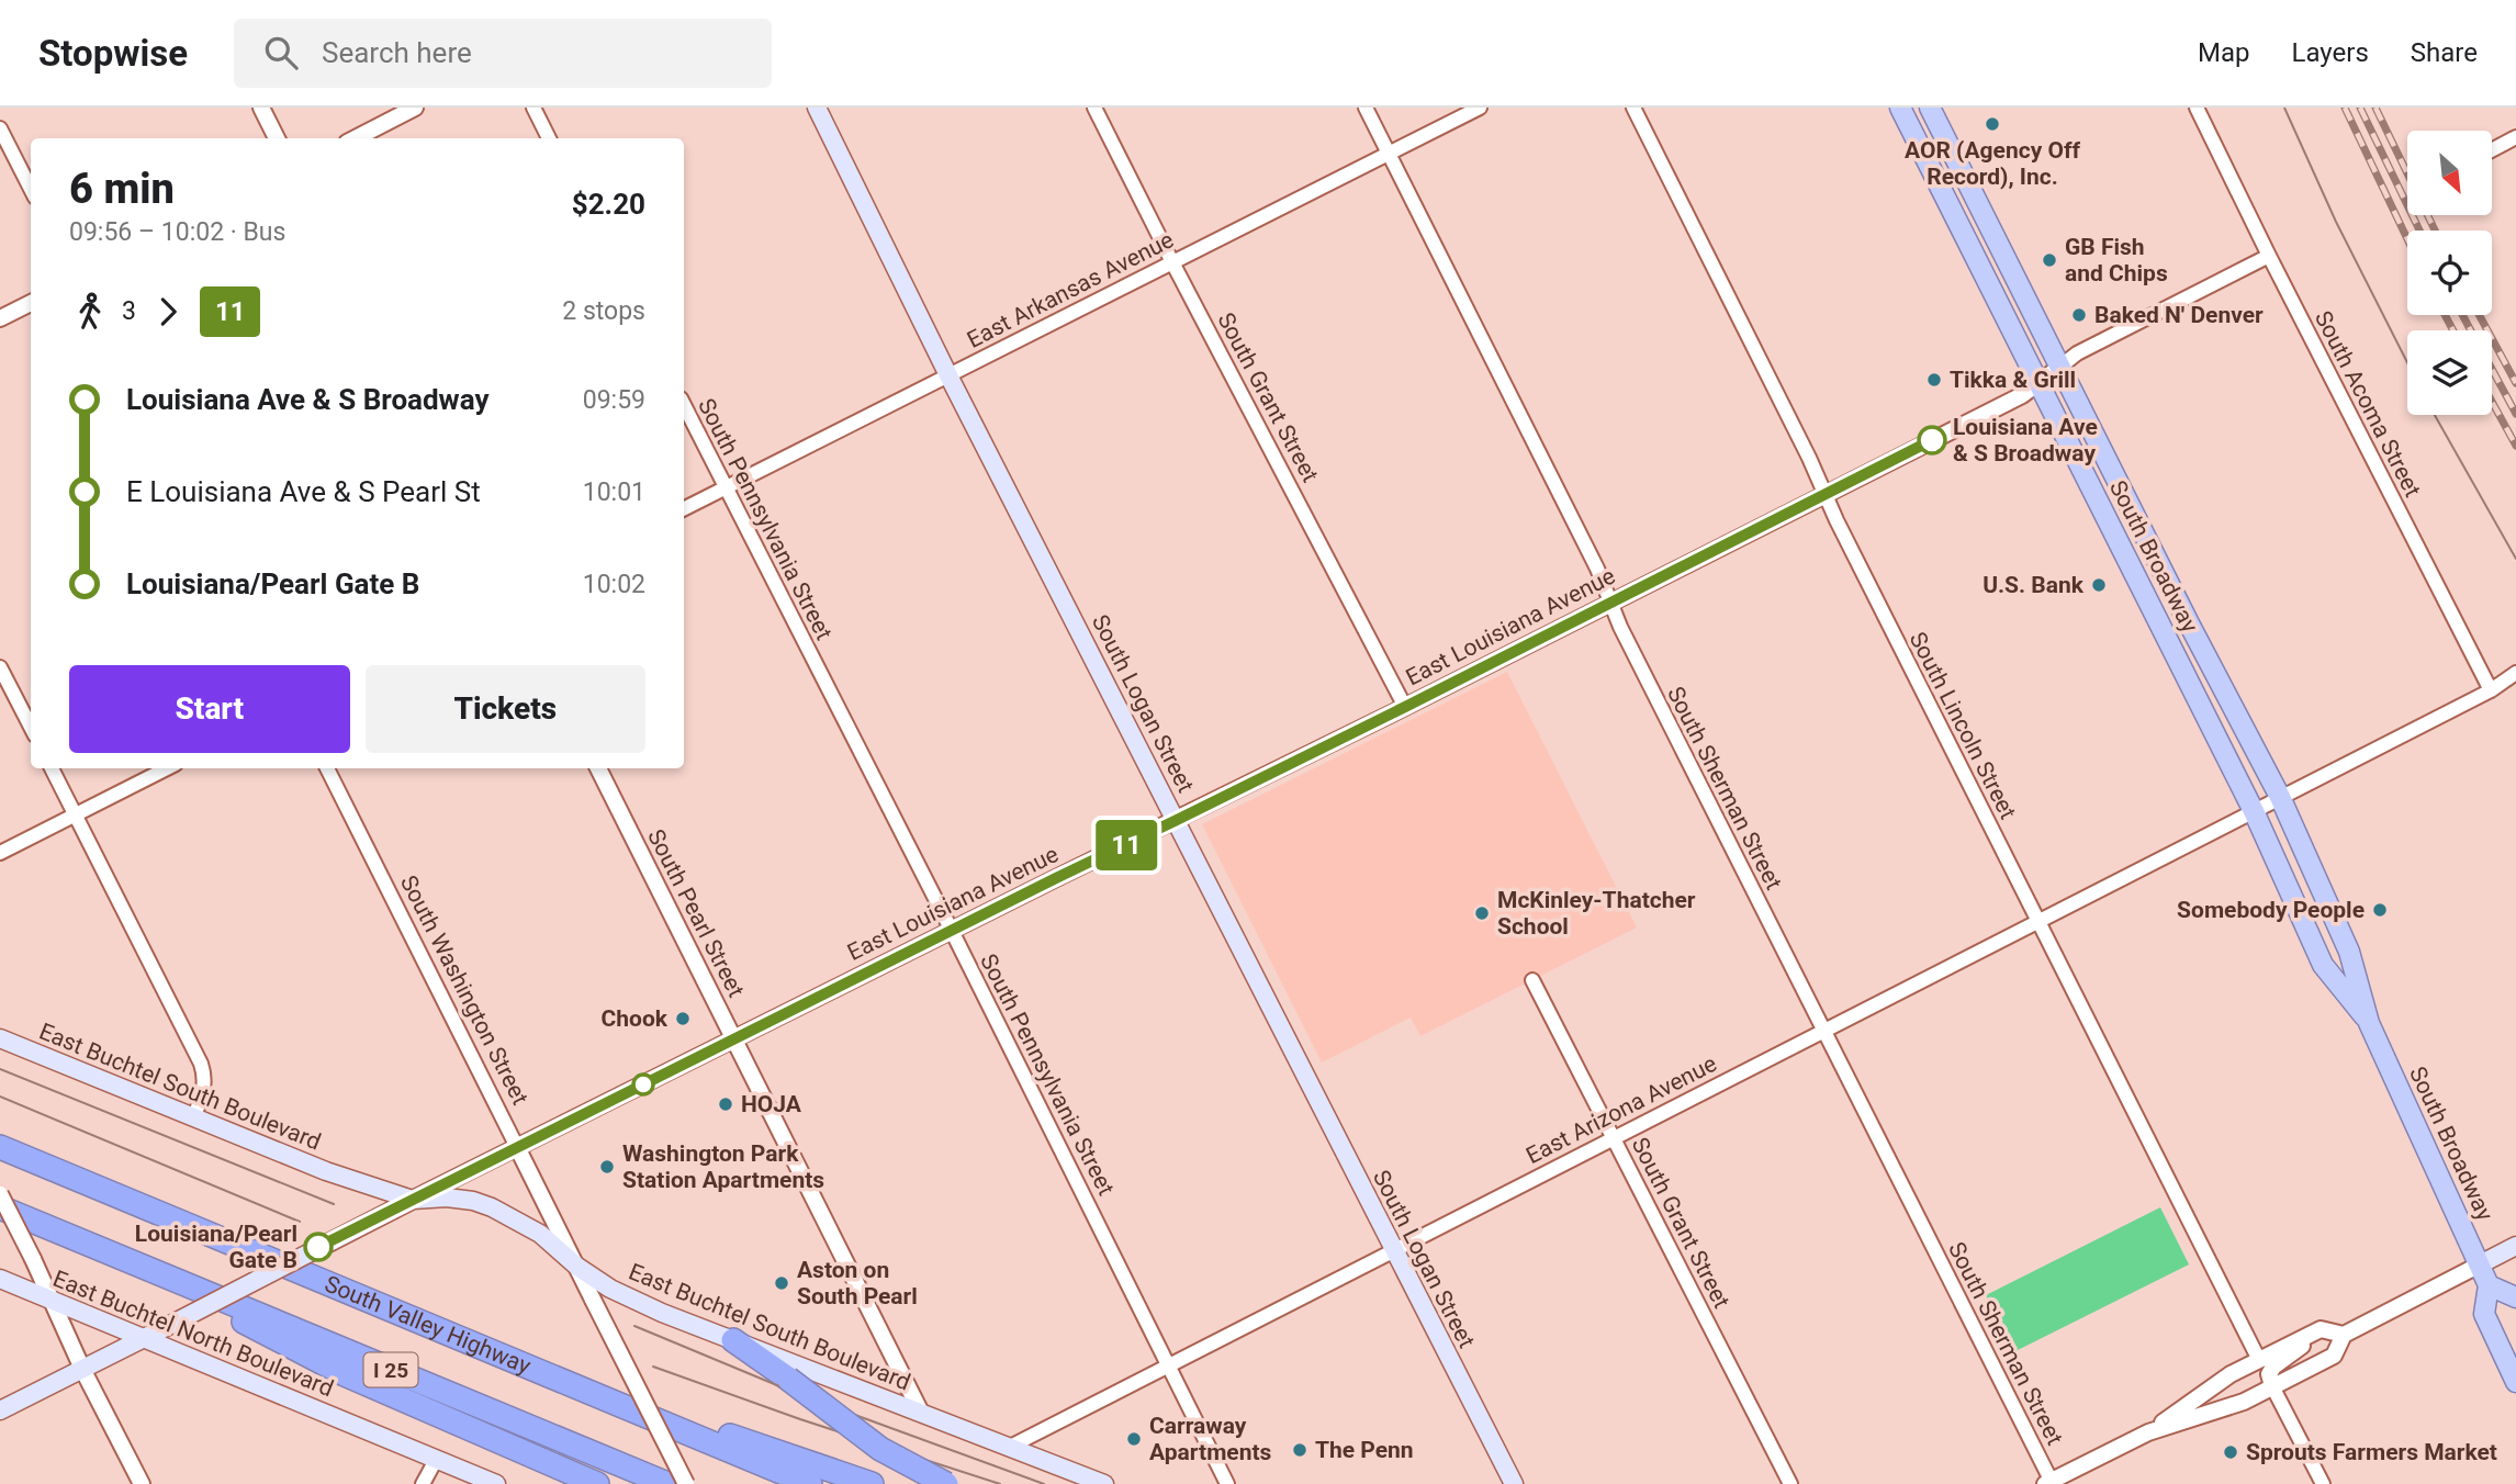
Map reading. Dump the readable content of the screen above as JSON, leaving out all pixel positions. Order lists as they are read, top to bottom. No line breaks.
{"streets":{"highway":["South Valley Highway","I 25"],"main road":["South Broadway","East Louisiana Avenue","South Logan Street","East Buchtel South Boulevard","East Buchtel North Boulevard"],"street":["East Arkansas Avenue","South Grant Street","South Acoma Street","South Pennsylvania Street","South Lincoln Street","South Sherman Street","South Pearl Street","South Washington Street","East Arizona Avenue"]},"crossings":[["East Arkansas Avenue","South Grant Street"],["East Arkansas Avenue","South Pennsylvania Street"],["East Arkansas Avenue","South Logan Street"],["East Arkansas Avenue","South Sherman Street"],["South Grant Street","East Louisiana Avenue"],["South Grant Street","East Arizona Avenue"],["South Acoma Street","East Arizona Avenue"],["South Pennsylvania Street","East Louisiana Avenue"],["South Pennsylvania Street","East Arizona Avenue"],["South Broadway","East Louisiana Avenue"],["South Broadway","East Arizona Avenue"],["East Louisiana Avenue","South Logan Street"],["East Louisiana Avenue","South Lincoln Street"],["East Louisiana Avenue","South Sherman Street"],["East Louisiana Avenue","South Pearl Street"],["East Louisiana Avenue","South Washington Street"],["East Louisiana Avenue","East Buchtel South Boulevard"],["East Louisiana Avenue","East Buchtel North Boulevard"],["South Logan Street","East Arizona Avenue"],["South Lincoln Street","East Arizona Avenue"],["South Sherman Street","East Arizona Avenue"],["South Pearl Street","East Buchtel South Boulevard"],["South Washington Street","East Buchtel South Boulevard"],["East Buchtel South Boulevard","East Arizona Avenue"]],"places":["AOR (Agency Off Record), Inc.","GB Fish and Chips","Baked N' Denver","Tikka & Grill","Louisiana Ave & S Broadway","U.S. Bank","Somebody People","McKinley-Thatcher School","Chook","HOJA","Washington Park Station Apartments","Louisiana/Pearl Gate B","Aston on South Pearl","Carraway Apartments","The Penn","Sprouts Farmers Market"],"lines":["bus line 11"],"north":"bottom right","page":{"header":"Stopwise","search":"Search here","nav":["Map","Layers","Share"],"on_map":"11","heading":["6 min","09:56 – 10:02 · Bus","$2.20"],"legs":["3","11","2 stops"],"list":[{"name":"Louisiana Ave & S Broadway","value":"09:59"},{"name":"E Louisiana Ave & S Pearl St","value":"10:01"},{"name":"Louisiana/Pearl Gate B","value":"10:02"}],"buttons":["Start","Tickets"]}}
